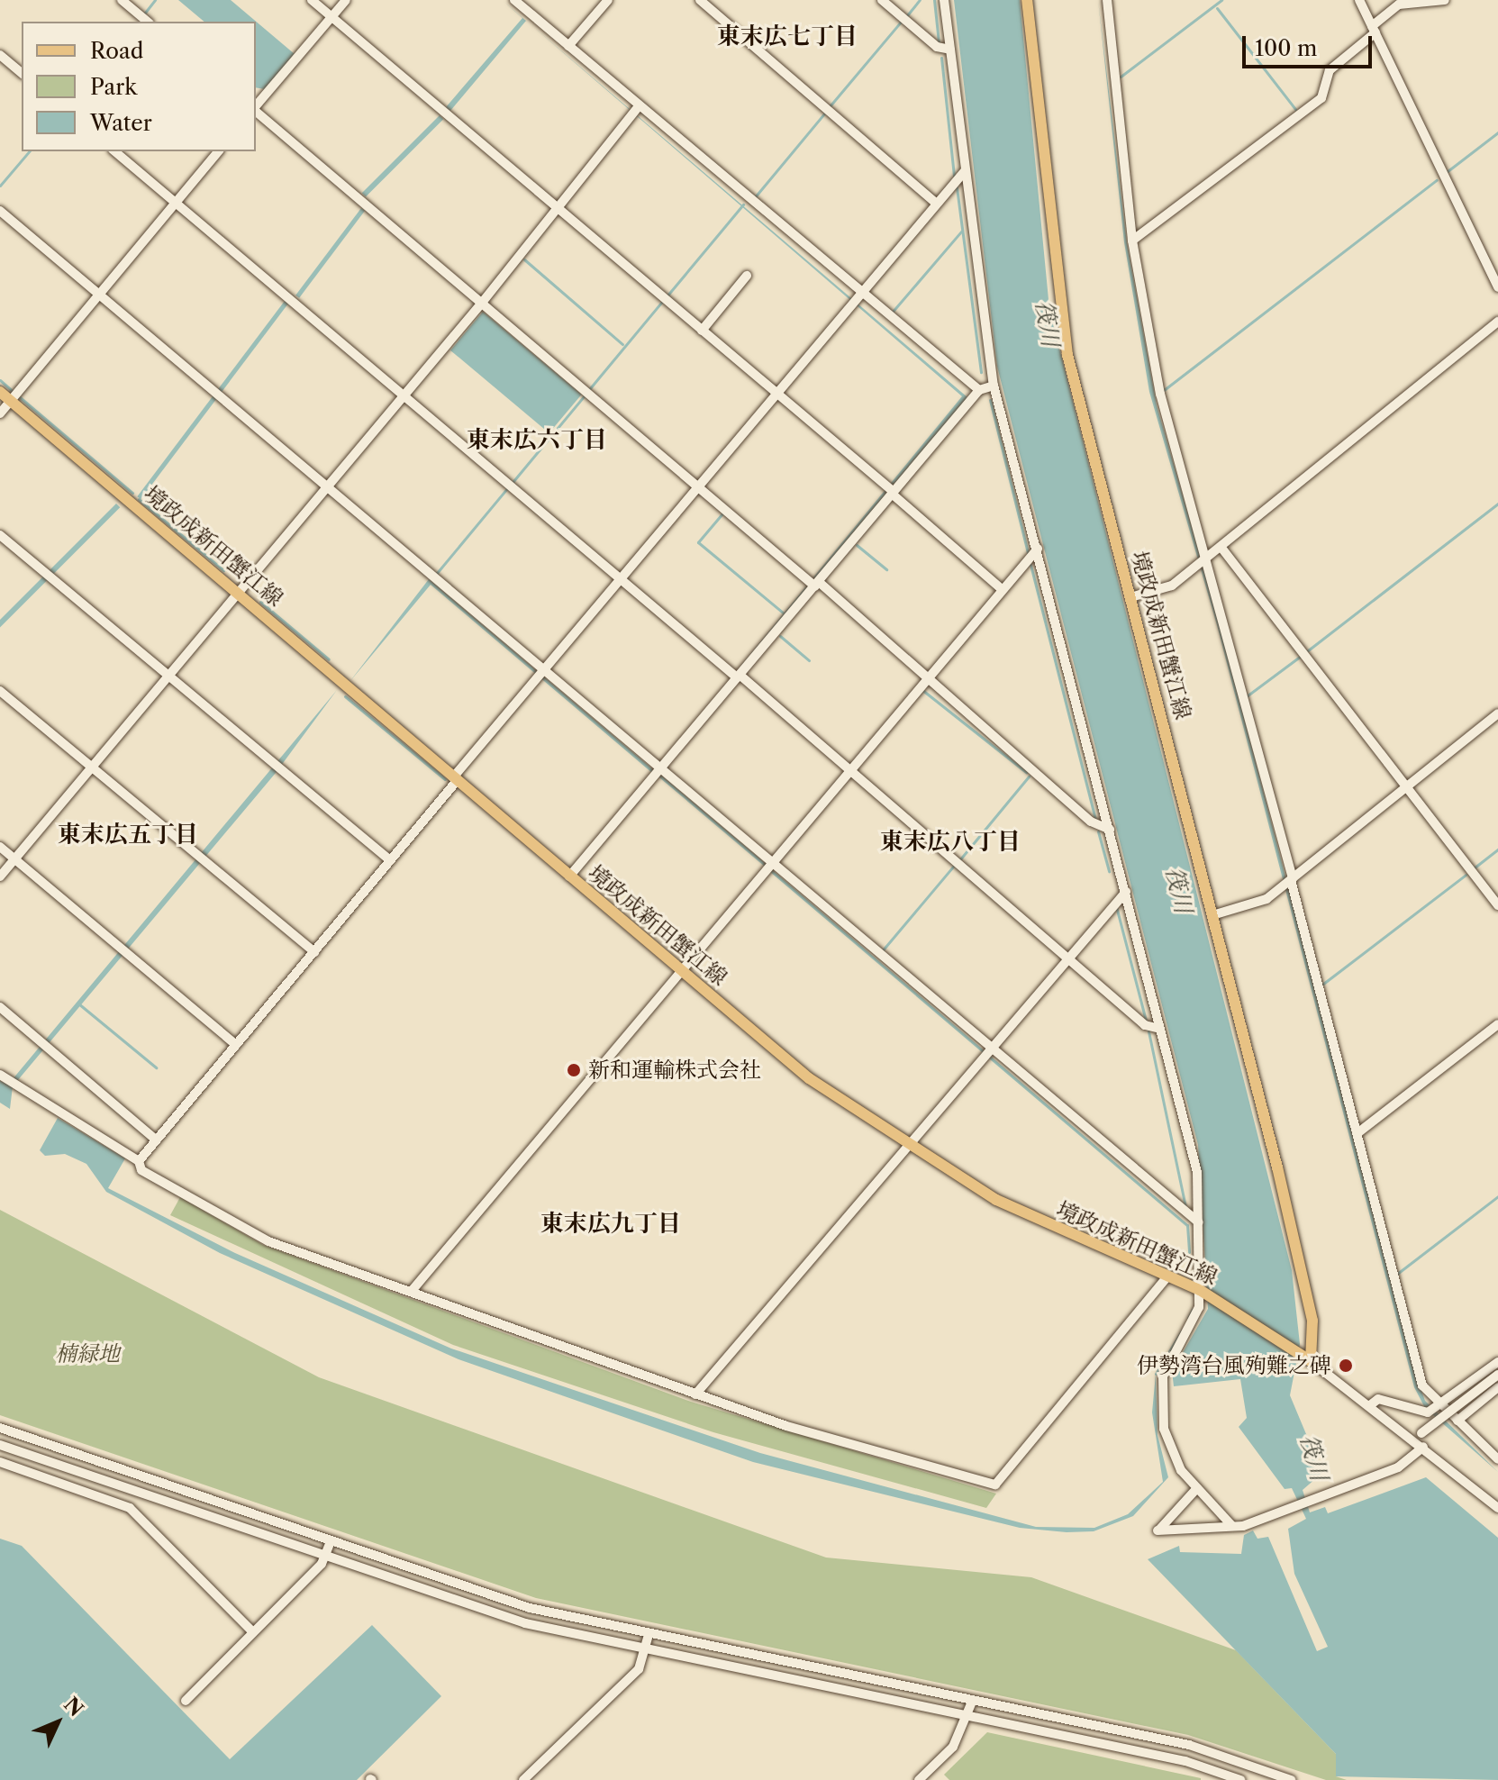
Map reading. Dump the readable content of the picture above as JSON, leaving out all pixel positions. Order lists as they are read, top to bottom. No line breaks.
{"streets":{"main road":["境政成新田蟹江線"]},"districts":["東末広七丁目","東末広六丁目","東末広五丁目","東末広八丁目","東末広九丁目"],"water":["筏川"],"parks":["楠緑地"],"places":["新和運輸株式会社","伊勢湾台風殉難之碑"],"legend":["Road","Park","Water"],"scale_bar":"100 m","north":"top right"}
